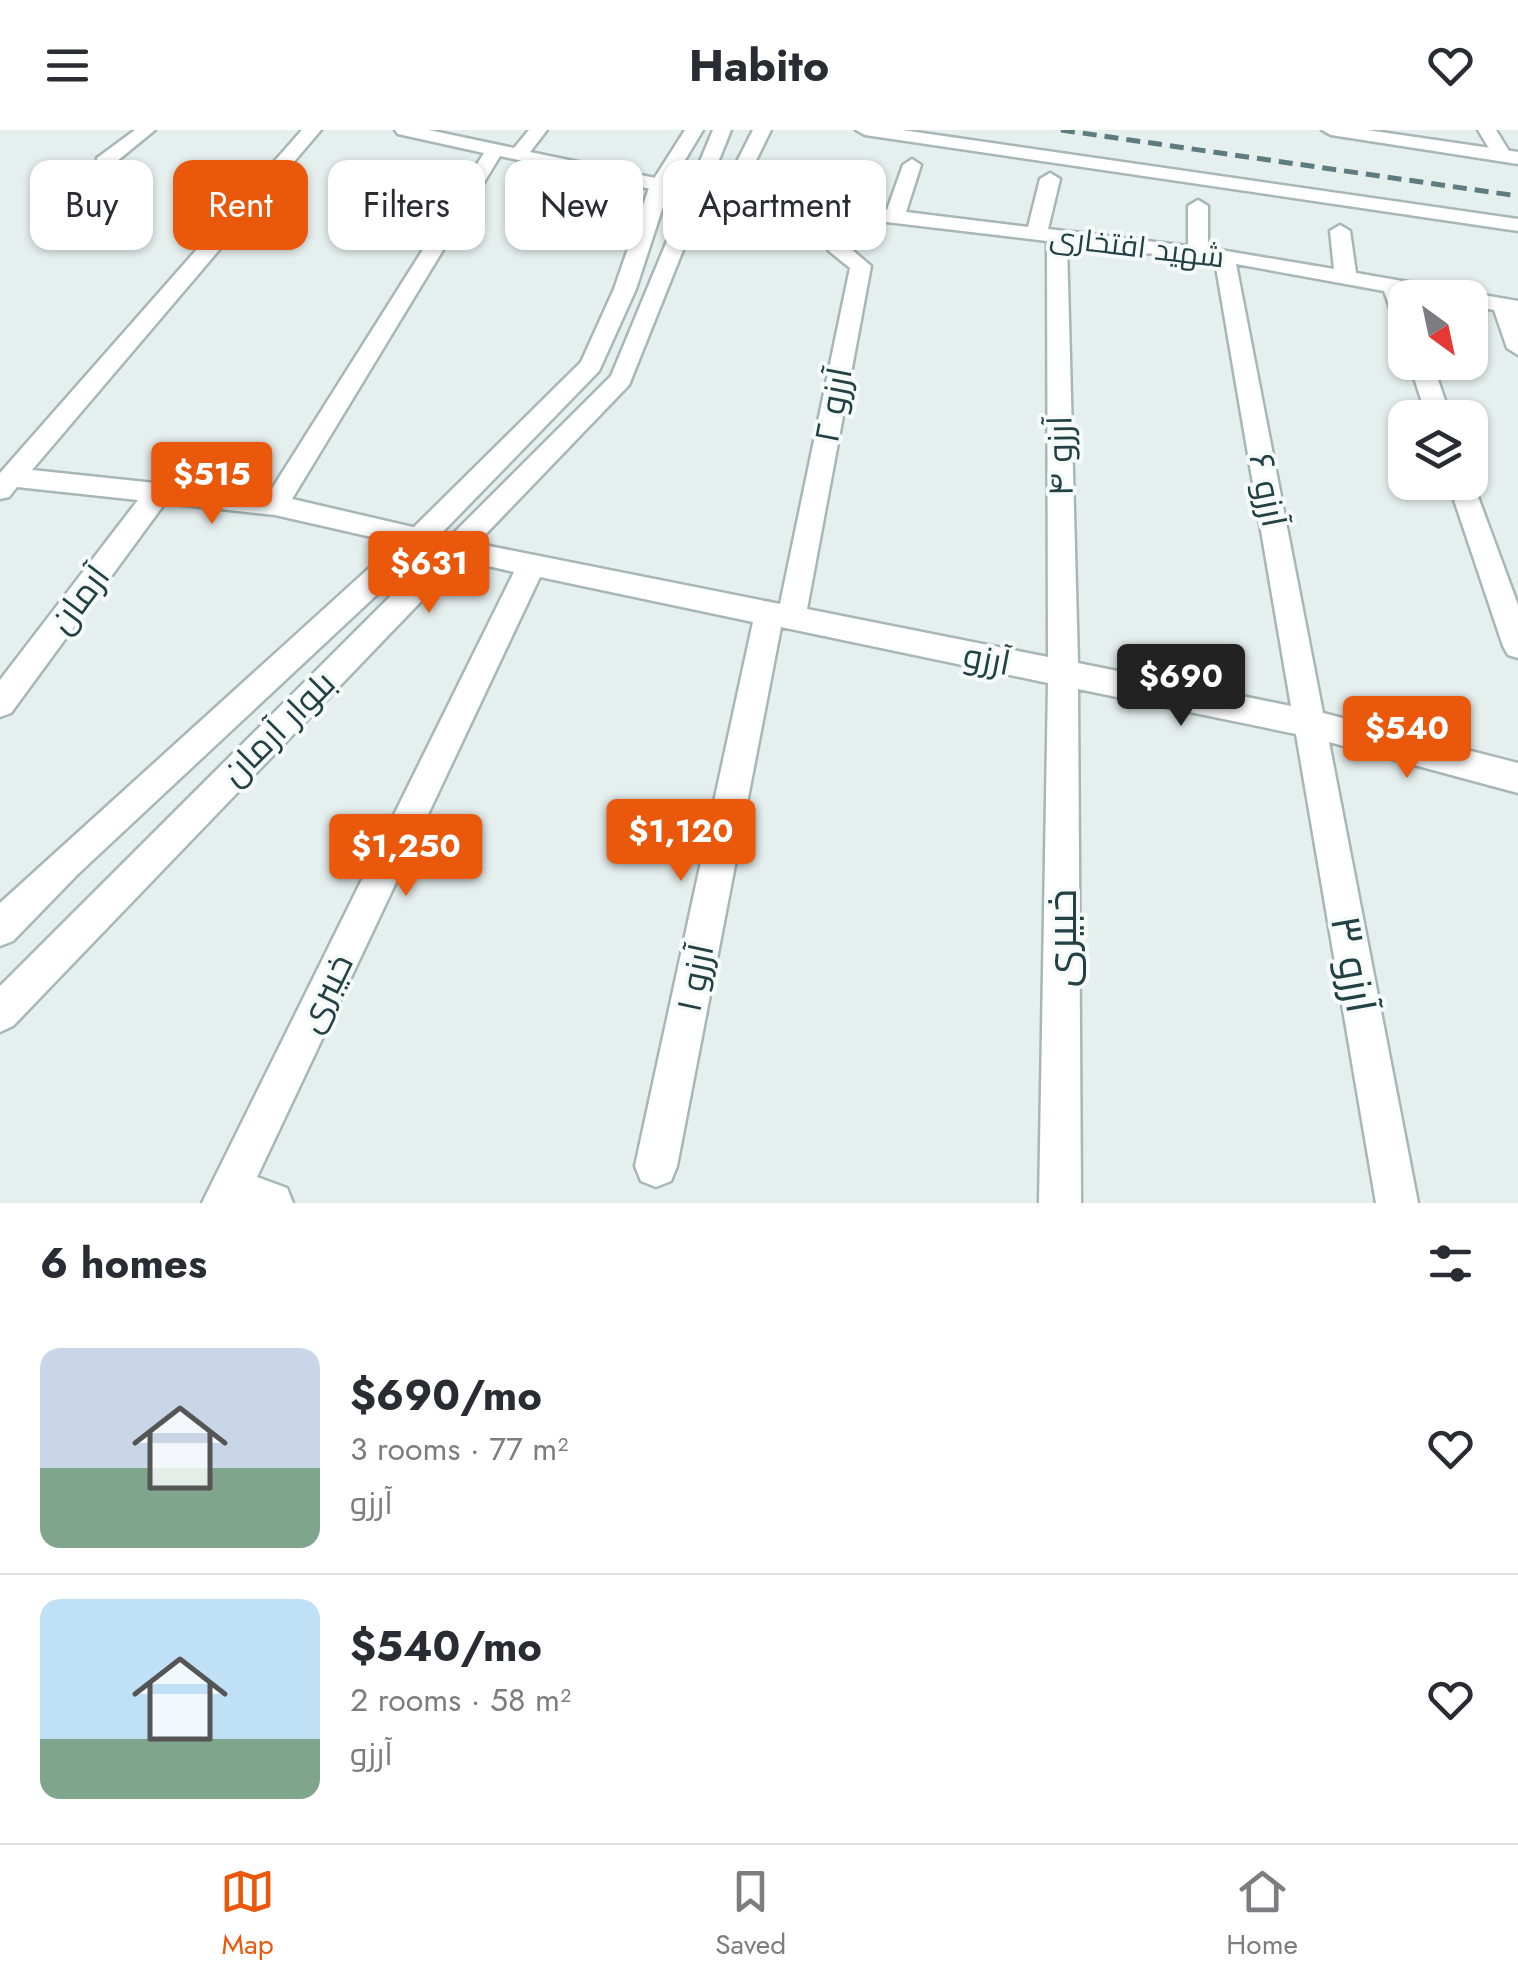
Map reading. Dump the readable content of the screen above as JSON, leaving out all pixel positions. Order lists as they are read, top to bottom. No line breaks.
{"streets":{"street":["شهید افتخاری","آرزو ۲","آرزو ۴","آرزو ۶","آرمان","آرزو","بلوار آرمان","خبیری","آرزو ۳","آرزو ۱","خیبری"]},"crossings":[["شهید افتخاری","آرزو ۴"],["شهید افتخاری","آرزو ۶"],["آرزو ۲","آرزو"],["آرزو ۲","آرزو ۱"],["آرزو ۴","آرزو"],["آرزو ۴","خبیری"],["آرزو ۶","آرزو"],["آرزو ۶","آرزو ۳"],["آرزو","بلوار آرمان"],["آرزو","خبیری"],["آرزو","آرزو ۳"],["آرزو","آرزو ۱"],["آرزو","خیبری"]],"north":"bottom right","page":{"header":"Habito","chip":["Buy","Rent","Filters","New","Apartment"],"price":["$515","$631","$690","$540","$1,120","$1,250"],"heading":"6 homes","list":[{"name":"$690/mo","note":"3 rooms · 77 m² · آرزو"},{"name":"$540/mo","note":"2 rooms · 58 m² · آرزو"}],"tabs":["Map","Saved","Home"]}}
